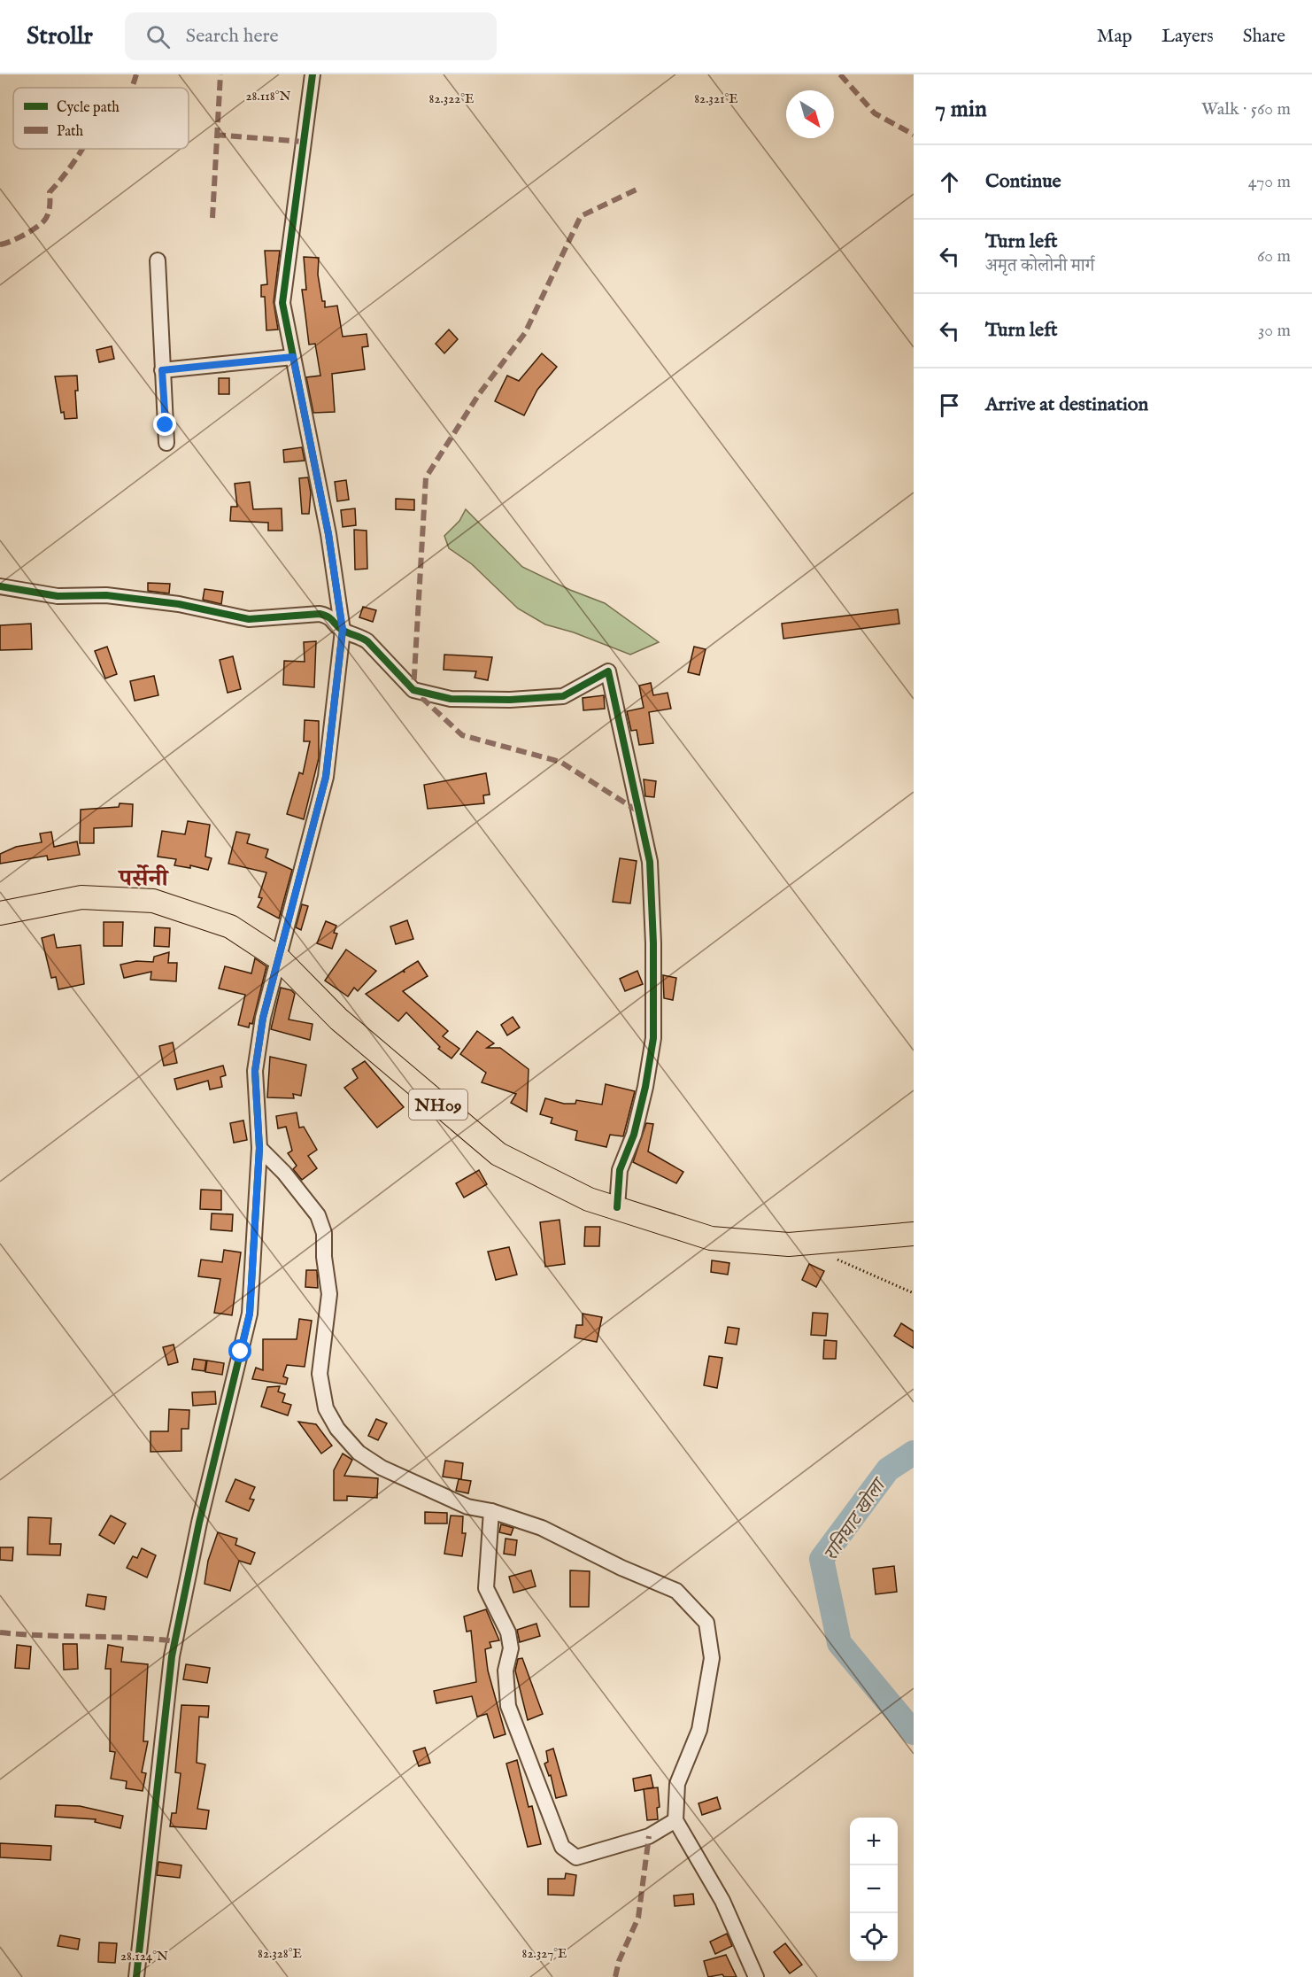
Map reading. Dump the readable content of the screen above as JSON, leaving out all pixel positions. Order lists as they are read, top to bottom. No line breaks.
{"streets":{"main road":["NH09"]},"districts":["पर्सेनी"],"water":["रानिघाट खोला"],"legend":["Cycle path","Path"],"north":"bottom right","page":{"header":"Strollr","search":"Search here","nav":["Map","Layers","Share"],"heading":["7 min","Walk · 560 m"],"list":[["Continue","470 m"],["Turn left","अमृत कोलोनी मार्ग","60 m"],["Turn left","30 m"],"Arrive at destination"],"map_buttons":["+","−"]},"coordinates":["28.118°N","82.322°E","82.321°E","82.328°E","82.327°E","28.124°N"]}
